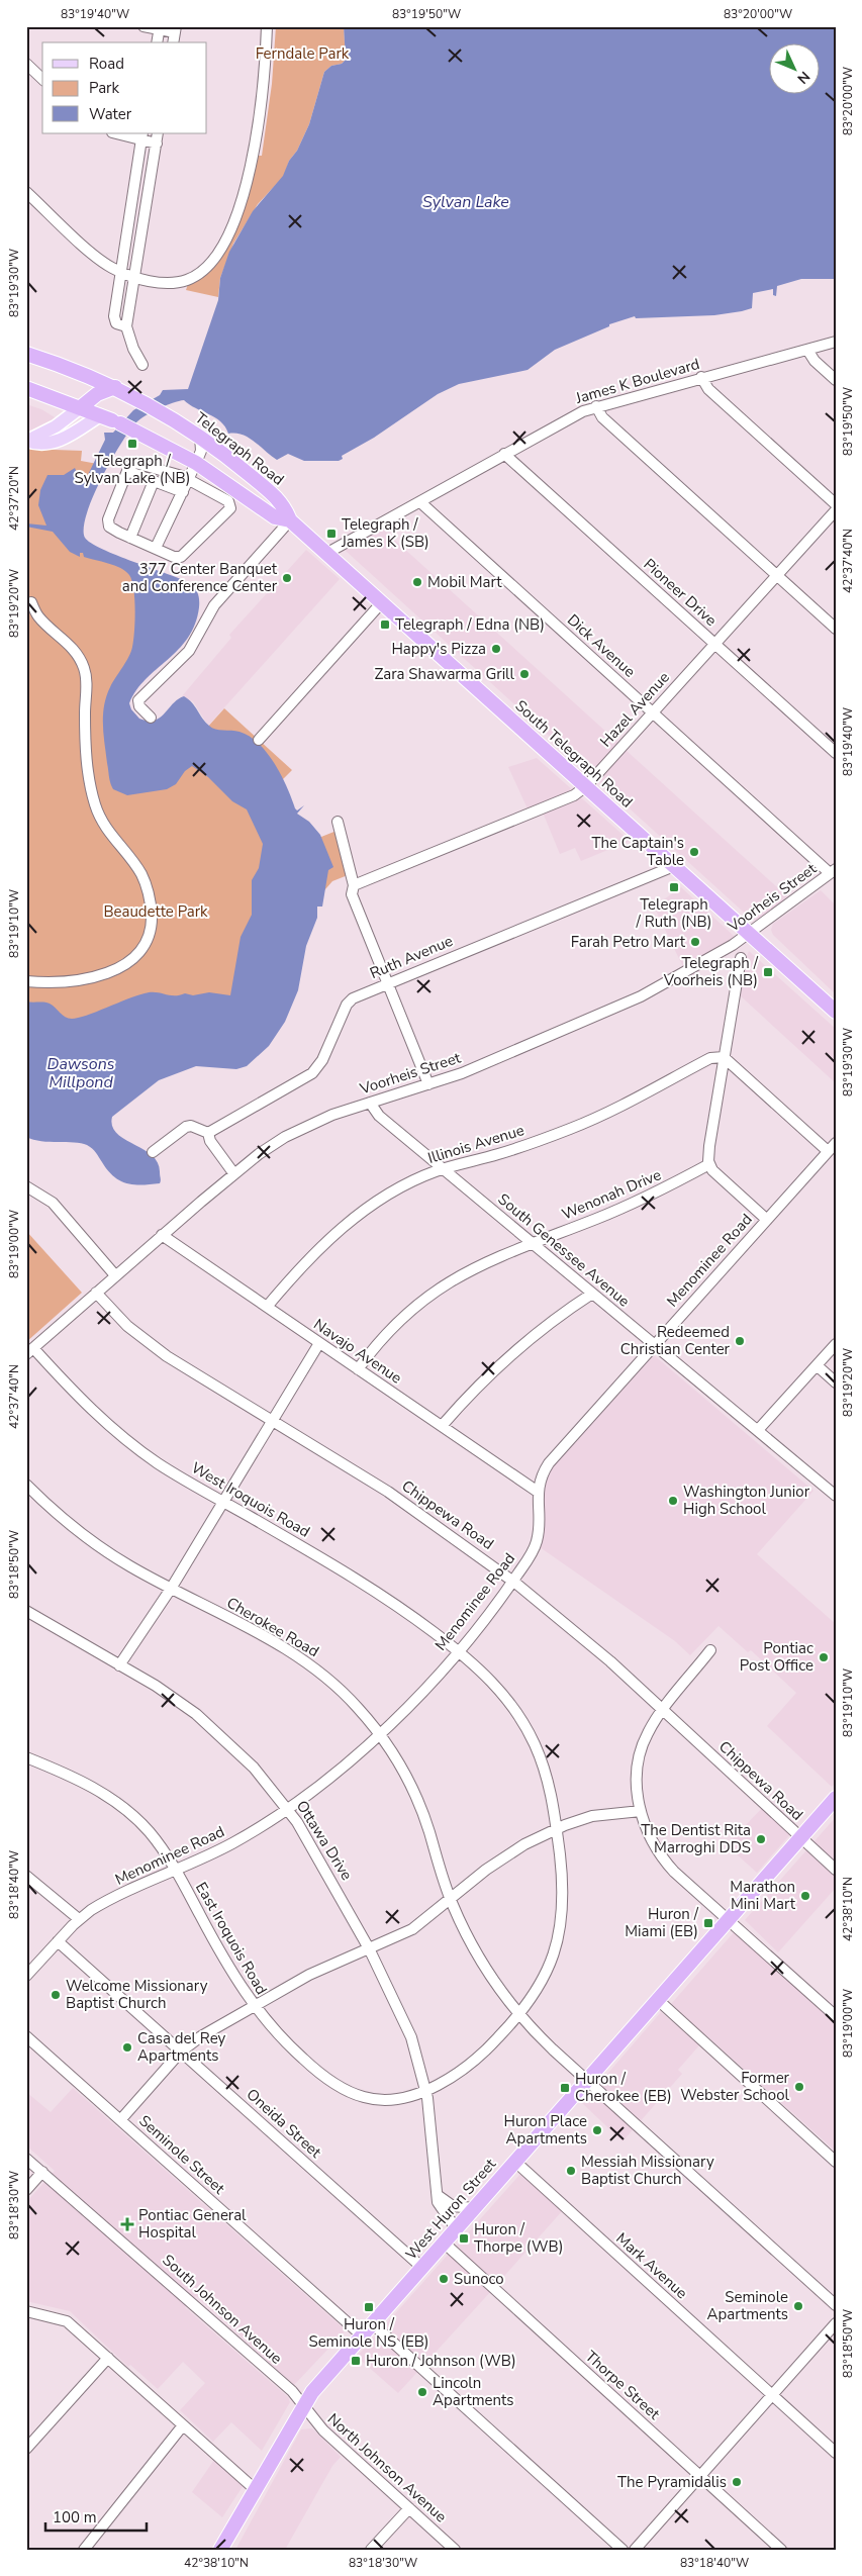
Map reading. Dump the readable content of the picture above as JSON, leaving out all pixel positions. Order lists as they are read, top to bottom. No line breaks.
{"streets":{"highway":["Telegraph Road","South Telegraph Road","West Huron Street"],"street":["James K Boulevard","Pioneer Drive","Dick Avenue","Hazel Avenue","Voorheis Street","Ruth Avenue","Illinois Avenue","Wenonah Drive","South Genessee Avenue","Menominee Road","Navajo Avenue","West Iroquois Road","Chippewa Road","Cherokee Road","Ottawa Drive","East Iroquois Road","Oneida Street","Seminole Street","Mark Avenue","South Johnson Avenue","Thorpe Street","North Johnson Avenue"]},"crossings":[["James K Boulevard","Pioneer Drive"],["James K Boulevard","Dick Avenue"],["James K Boulevard","South Telegraph Road"],["Telegraph Road","South Telegraph Road"],["Pioneer Drive","Hazel Avenue"],["Dick Avenue","Hazel Avenue"],["Dick Avenue","Voorheis Street"],["Hazel Avenue","South Telegraph Road"],["South Telegraph Road","Voorheis Street"],["South Telegraph Road","Ruth Avenue"],["Voorheis Street","South Genessee Avenue"],["Voorheis Street","Navajo Avenue"],["Voorheis Street","West Iroquois Road"],["Voorheis Street","Chippewa Road"],["Illinois Avenue","South Genessee Avenue"],["Illinois Avenue","Navajo Avenue"],["Wenonah Drive","South Genessee Avenue"],["Wenonah Drive","Navajo Avenue"],["South Genessee Avenue","Menominee Road"],["Menominee Road","Navajo Avenue"],["Menominee Road","West Iroquois Road"],["Menominee Road","Chippewa Road"],["Menominee Road","Cherokee Road"],["Menominee Road","Ottawa Drive"],["Menominee Road","East Iroquois Road"],["Menominee Road","Oneida Street"],["West Iroquois Road","Cherokee Road"],["West Iroquois Road","East Iroquois Road"],["Chippewa Road","West Huron Street"],["Cherokee Road","East Iroquois Road"],["Cherokee Road","West Huron Street"],["Ottawa Drive","East Iroquois Road"],["Ottawa Drive","West Huron Street"],["Oneida Street","West Huron Street"],["Seminole Street","West Huron Street"],["West Huron Street","Mark Avenue"],["West Huron Street","South Johnson Avenue"],["West Huron Street","Thorpe Street"],["West Huron Street","North Johnson Avenue"],["South Johnson Avenue","North Johnson Avenue"]],"water":["Sylvan Lake","Dawsons Millpond"],"parks":["Ferndale Park","Beaudette Park"],"places":{"transit":["Telegraph / Sylvan Lake (NB)","Telegraph / James K (SB)","Telegraph / Edna (NB)","Telegraph / Ruth (NB)","Telegraph / Voorheis (NB)","Huron / Miami (EB)","Huron / Cherokee (EB)","Huron / Thorpe (WB)","Huron / Seminole NS (EB)","Huron / Johnson (WB)"],"other":["377 Center Banquet and Conference Center","Mobil Mart","Happy's Pizza","Zara Shawarma Grill","The Captain's Table","Farah Petro Mart","Redeemed Christian Center","Washington Junior High School","Pontiac Post Office","The Dentist Rita Marroghi DDS","Marathon Mini Mart","Welcome Missionary Baptist Church","Casa del Rey Apartments","Former Webster School","Huron Place Apartments","Messiah Missionary Baptist Church","Sunoco","Seminole Apartments","Lincoln Apartments","The Pyramidalis"],"health":["Pontiac General Hospital"]},"legend":["Road","Park","Water"],"scale_bar":"100 m","north":"bottom right","coordinates":["83°19'40\"W","83°19'50\"W","83°20'00\"W","83°19'30\"W","42°37'20\"N","42°37'40\"N","83°19'20\"W","83°19'10\"W","83°19'00\"W","83°18'50\"W","83°18'40\"W","42°38'10\"N","83°18'30\"W"]}
